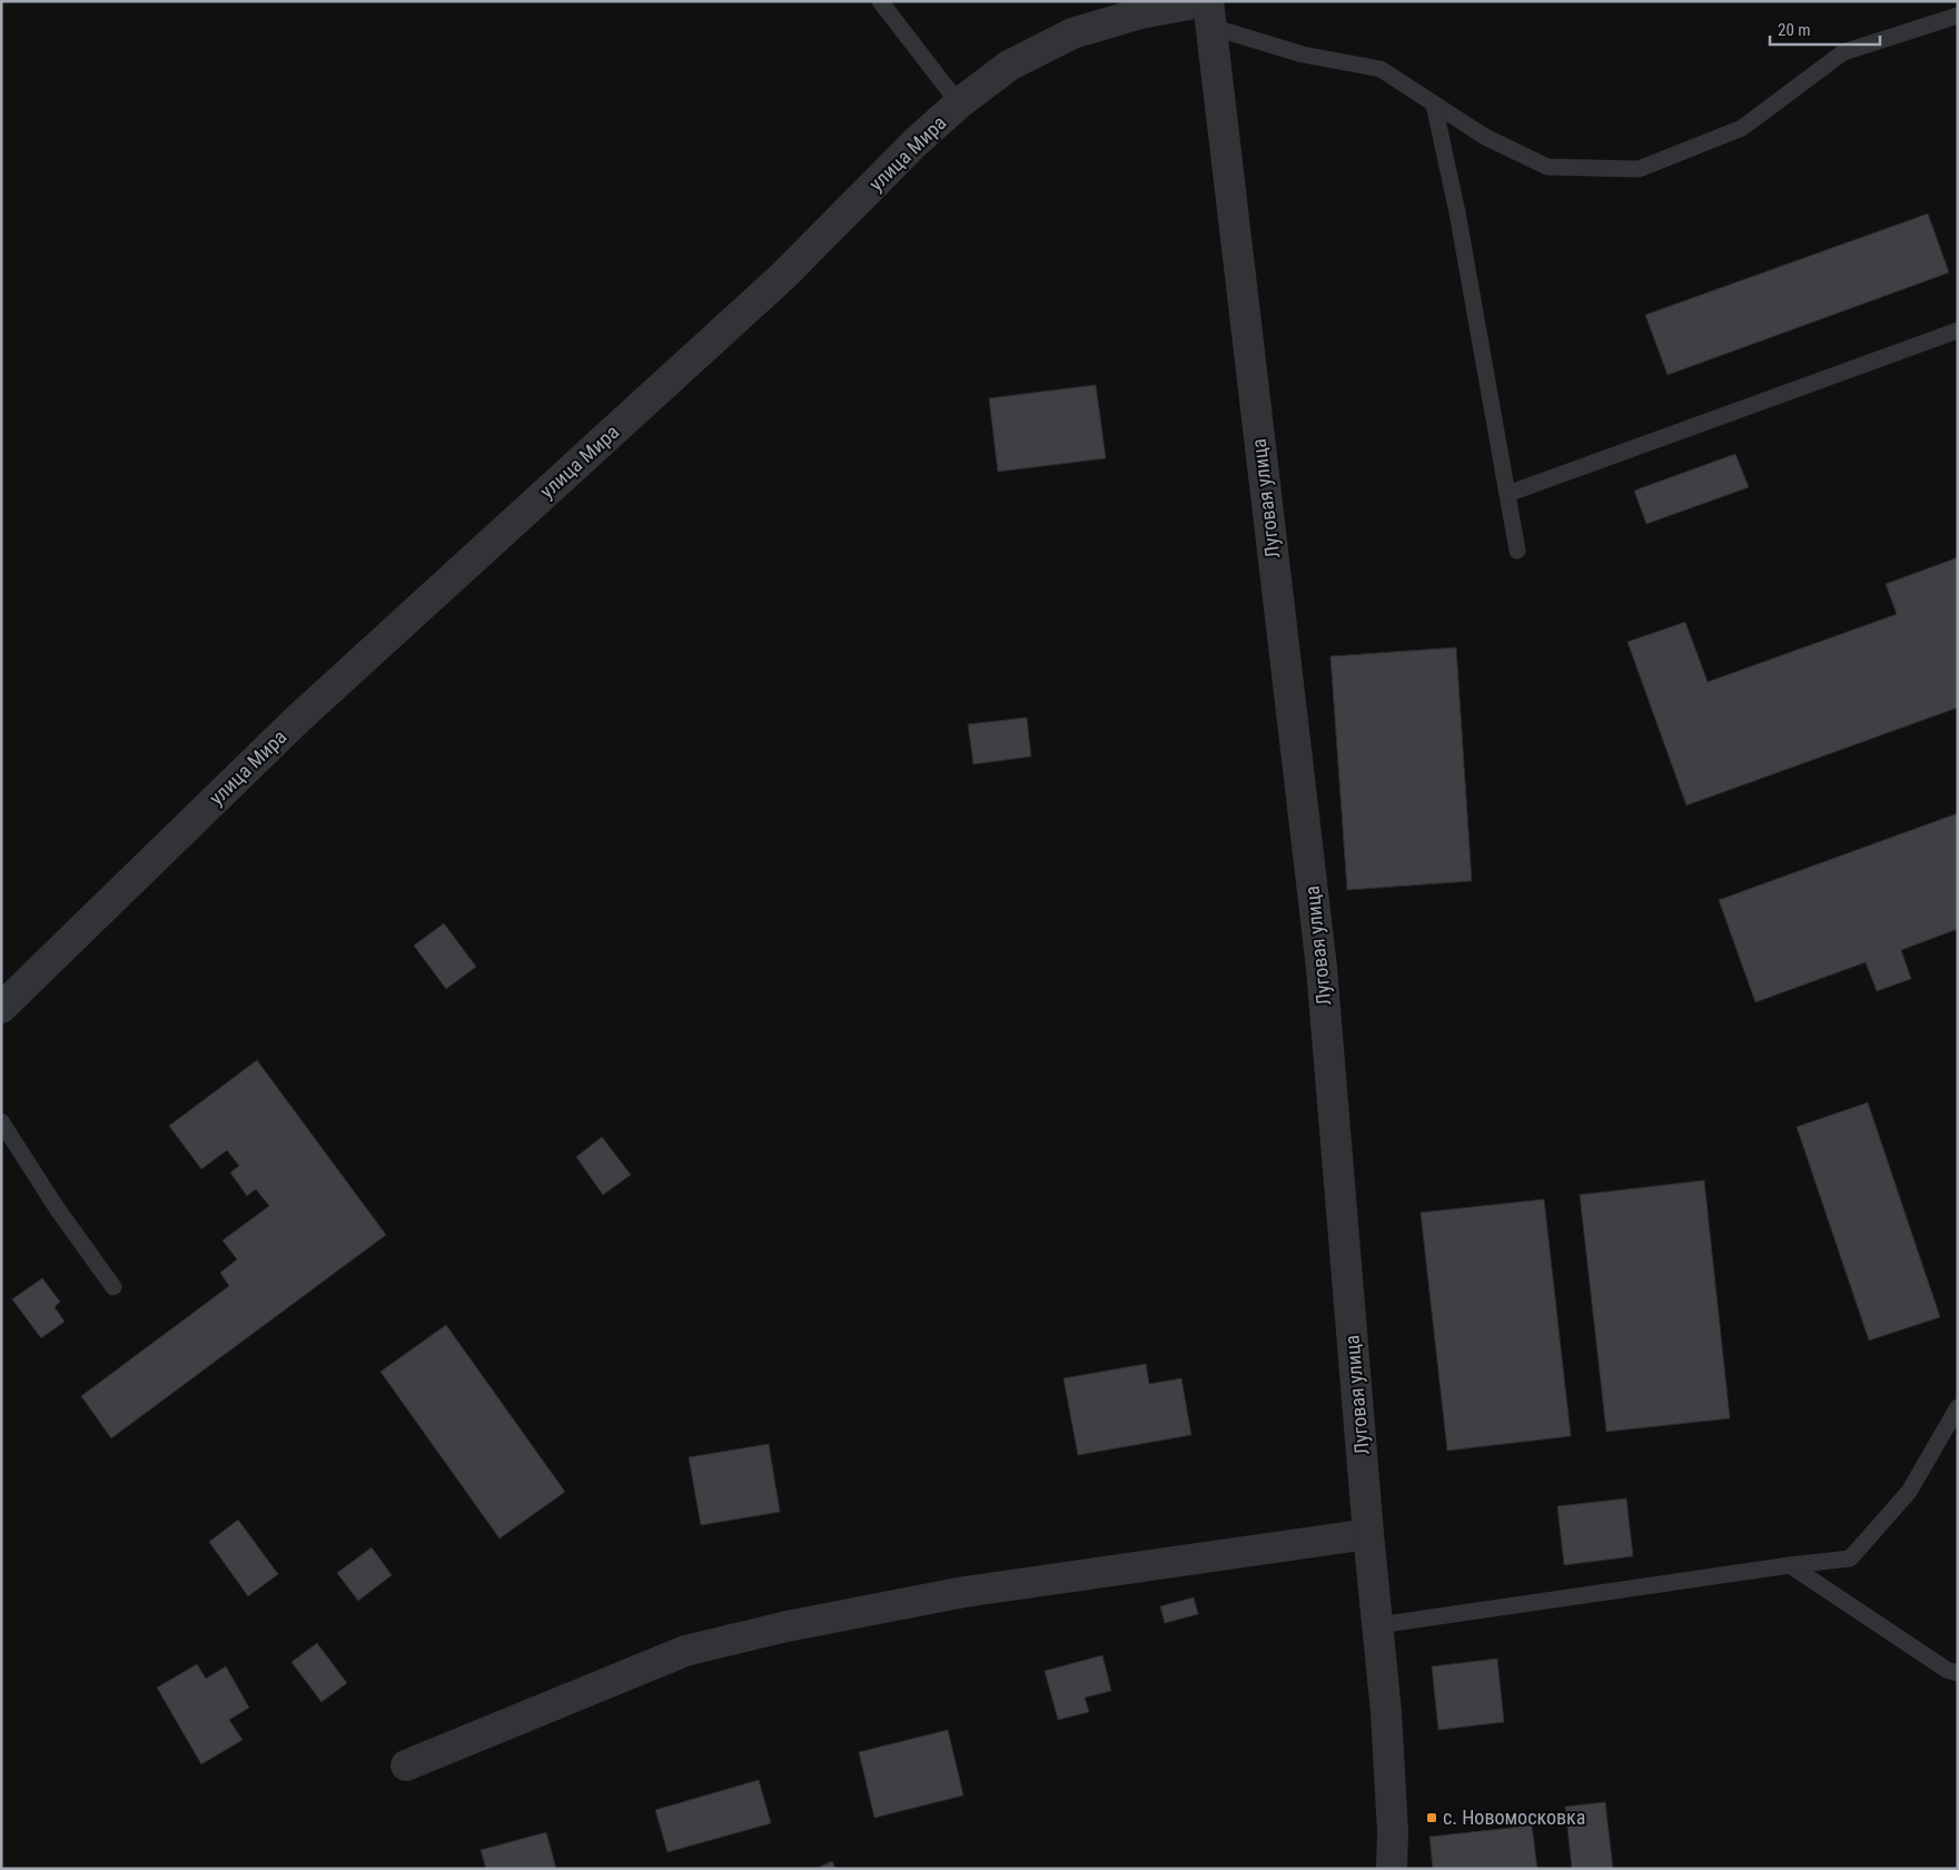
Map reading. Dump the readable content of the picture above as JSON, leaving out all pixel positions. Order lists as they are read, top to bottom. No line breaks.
{"streets":{"street":["улица Мира","Луговая улица"]},"crossings":[["улица Мира","Луговая улица"]],"places":{"transit":["с. Новомосковка"]},"scale_bar":"20 m"}
